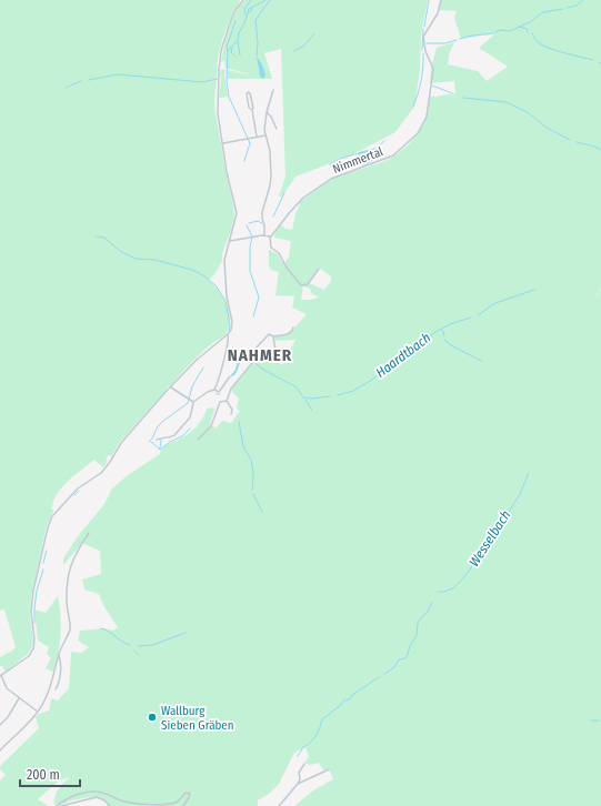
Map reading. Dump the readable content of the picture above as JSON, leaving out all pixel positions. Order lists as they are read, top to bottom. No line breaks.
{"streets":{"street":["Nimmertal"]},"districts":["NAHMER"],"water":["Haardtbach","Wesselbach"],"places":["Wallburg Sieben Gräben"],"scale_bar":"200 m"}
